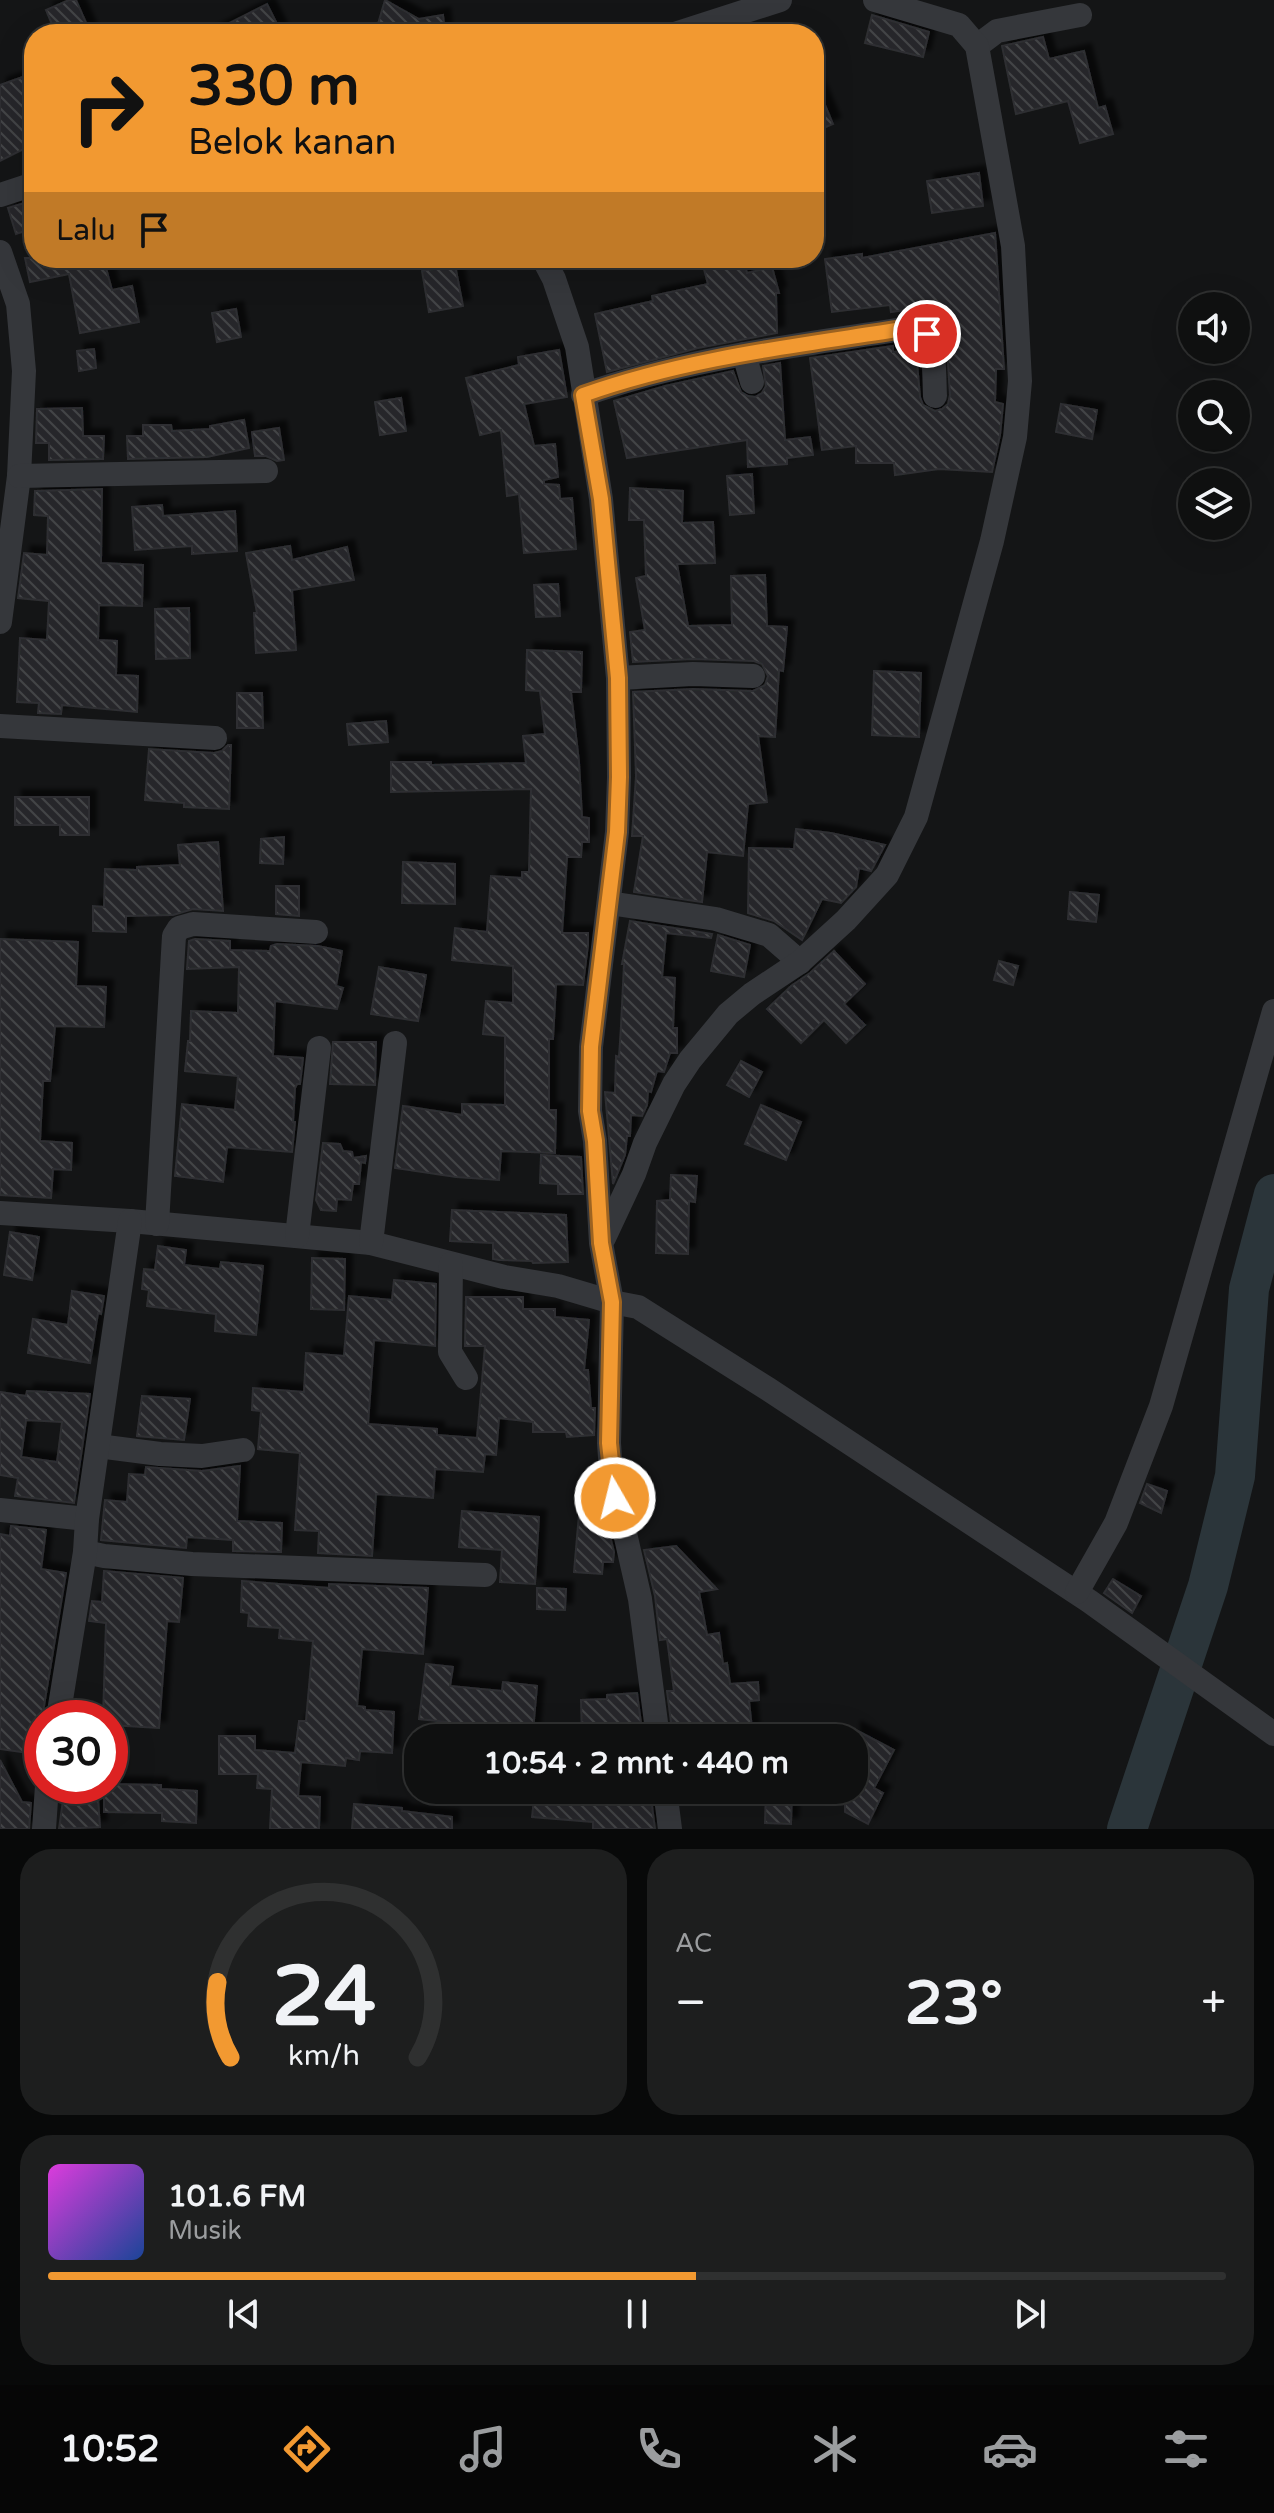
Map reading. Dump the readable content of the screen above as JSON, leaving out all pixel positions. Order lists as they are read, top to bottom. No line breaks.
{"page":{"turn":["330 m","Belok kanan"],"then":"Lalu","limit":"30","trip":"10:54 · 2 mnt · 440 m","tile":"AC","heat":["−","23°","+"],"song":["101.6 FM","Musik"],"tabs":"10:52","gauge":["24","km/h"]}}
